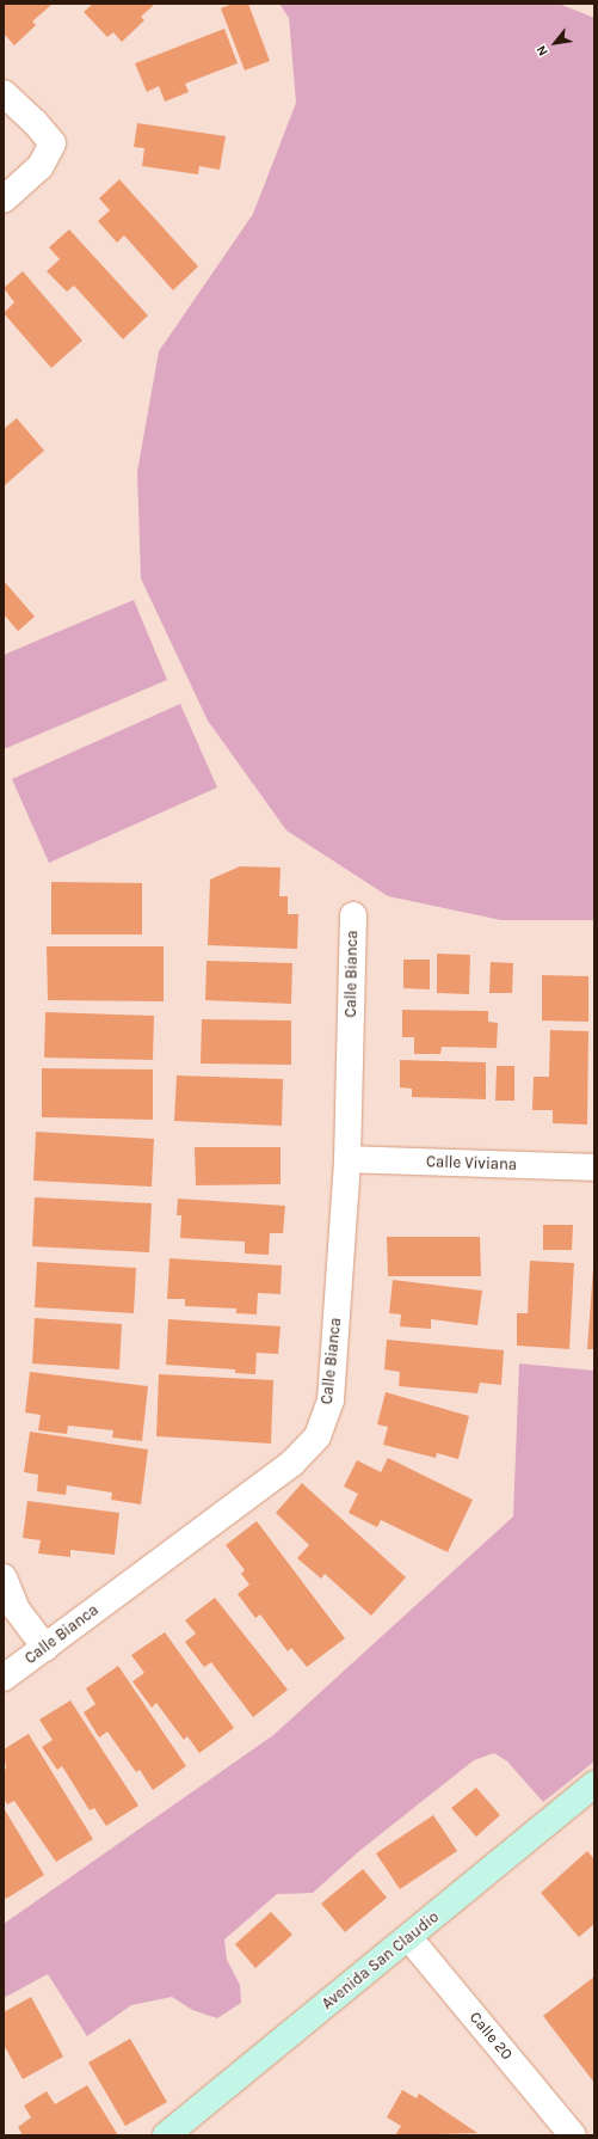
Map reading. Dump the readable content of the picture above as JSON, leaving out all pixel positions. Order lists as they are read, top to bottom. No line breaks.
{"streets":{"street":["Calle Bianca","Calle Viviana","Avenida San Claudio","Calle 20"]},"crossings":[["Calle Bianca","Calle Viviana"],["Avenida San Claudio","Calle 20"]],"north":"bottom left"}
